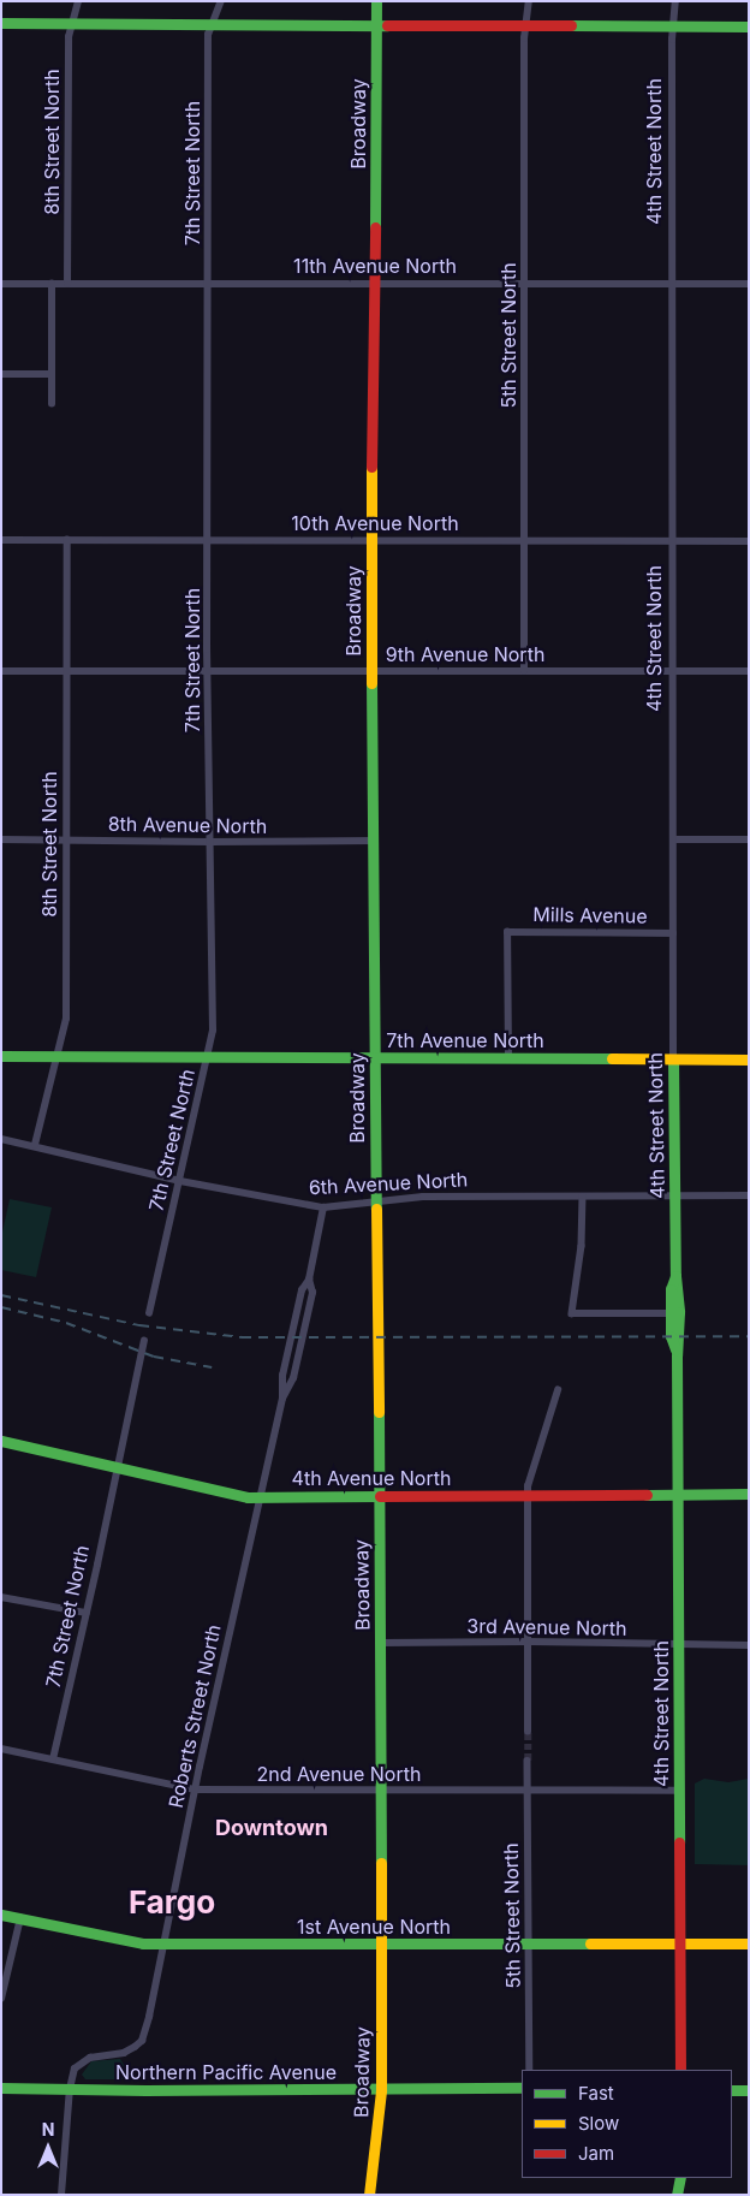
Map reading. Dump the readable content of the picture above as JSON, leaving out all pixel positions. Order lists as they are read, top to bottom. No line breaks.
{"streets":{"street":["Broadway","8th Street North","4th Street North","7th Street North","11th Avenue North","5th Street North","10th Avenue North","9th Avenue North","8th Avenue North","Mills Avenue","7th Avenue North","6th Avenue North","4th Avenue North","3rd Avenue North","Roberts Street North","2nd Avenue North","1st Avenue North","Northern Pacific Avenue"]},"crossings":[["Broadway","11th Avenue North"],["Broadway","10th Avenue North"],["Broadway","9th Avenue North"],["Broadway","8th Avenue North"],["Broadway","7th Avenue North"],["Broadway","6th Avenue North"],["Broadway","4th Avenue North"],["Broadway","3rd Avenue North"],["Broadway","2nd Avenue North"],["Broadway","1st Avenue North"],["Broadway","Northern Pacific Avenue"],["8th Street North","11th Avenue North"],["8th Street North","10th Avenue North"],["8th Street North","9th Avenue North"],["8th Street North","8th Avenue North"],["8th Street North","7th Avenue North"],["8th Street North","6th Avenue North"],["4th Street North","11th Avenue North"],["4th Street North","10th Avenue North"],["4th Street North","9th Avenue North"],["4th Street North","Mills Avenue"],["4th Street North","7th Avenue North"],["4th Street North","6th Avenue North"],["4th Street North","4th Avenue North"],["4th Street North","3rd Avenue North"],["4th Street North","2nd Avenue North"],["4th Street North","1st Avenue North"],["7th Street North","11th Avenue North"],["7th Street North","10th Avenue North"],["7th Street North","9th Avenue North"],["7th Street North","8th Avenue North"],["7th Street North","7th Avenue North"],["7th Street North","6th Avenue North"],["7th Street North","4th Avenue North"],["7th Street North","2nd Avenue North"],["11th Avenue North","5th Street North"],["5th Street North","10th Avenue North"],["5th Street North","9th Avenue North"],["5th Street North","2nd Avenue North"],["5th Street North","1st Avenue North"],["Mills Avenue","7th Avenue North"],["6th Avenue North","Roberts Street North"],["4th Avenue North","Roberts Street North"],["Roberts Street North","2nd Avenue North"],["Roberts Street North","1st Avenue North"],["Roberts Street North","Northern Pacific Avenue"]],"districts":["Downtown","Fargo"],"legend":["Fast","Slow","Jam"],"north":"top"}
